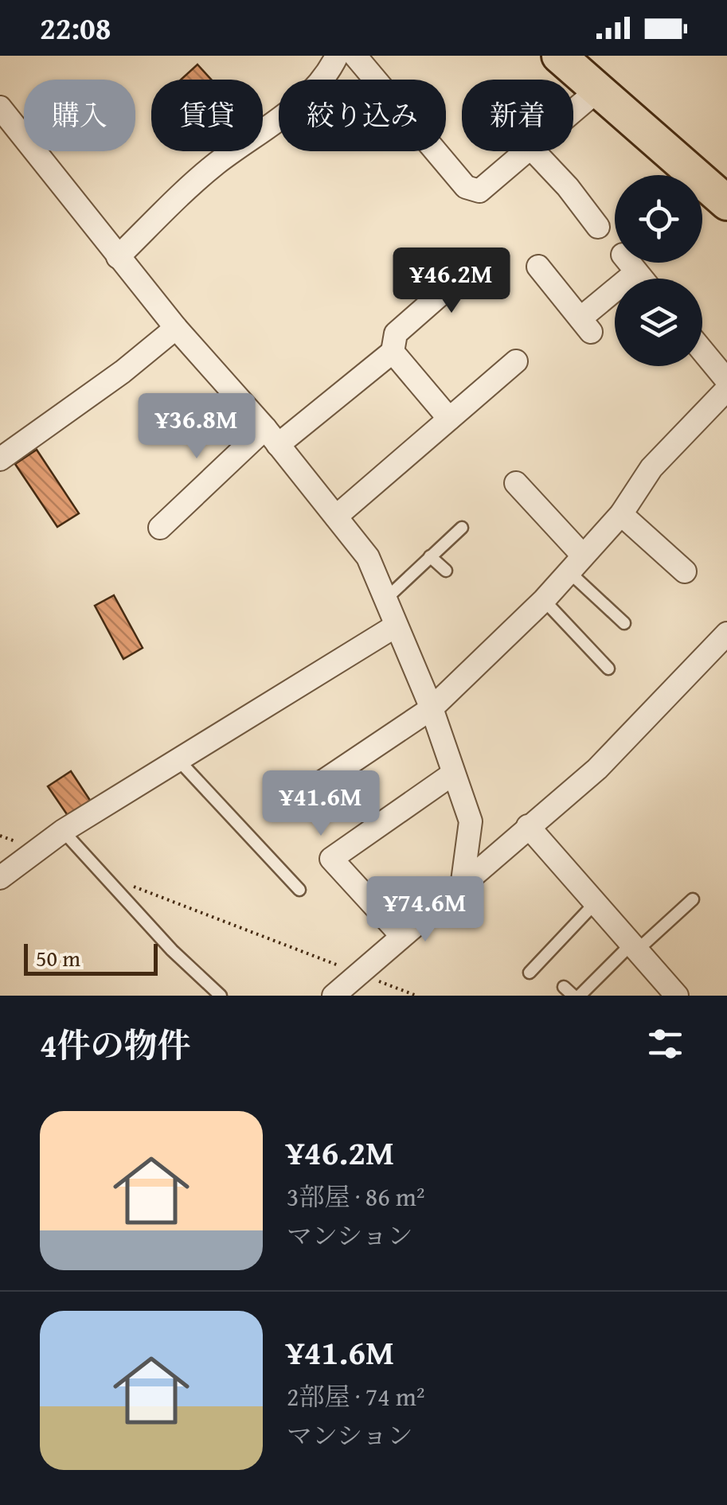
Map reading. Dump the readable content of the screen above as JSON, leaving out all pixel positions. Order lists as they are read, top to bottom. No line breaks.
{"scale_bar":"50 m","page":{"status":"22:08","chip":["購入","賃貸","絞り込み","新着"],"price":["¥46.2M","¥36.8M","¥41.6M","¥74.6M"],"scale":"50 m","heading":"4件の物件","list":[{"name":"¥46.2M","note":"3部屋 · 86 m² · マンション"},{"name":"¥41.6M","note":"2部屋 · 74 m² · マンション"}]}}
